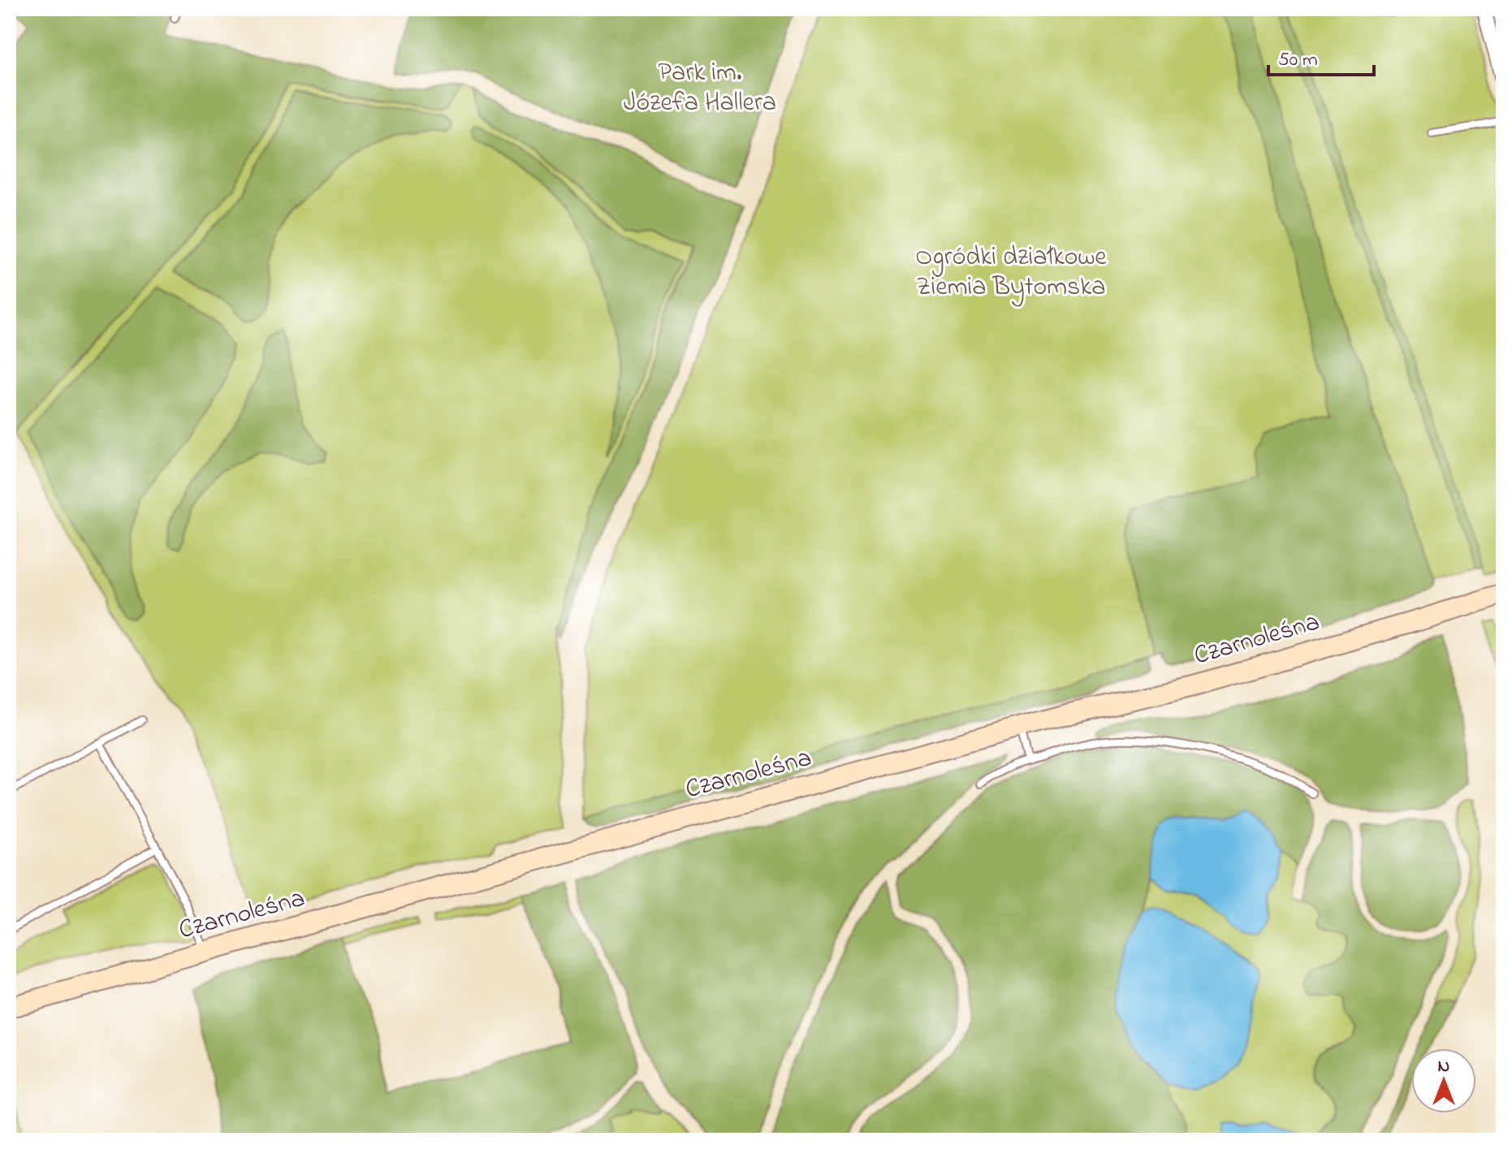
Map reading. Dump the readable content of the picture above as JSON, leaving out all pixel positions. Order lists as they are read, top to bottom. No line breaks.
{"streets":{"street":["Czarnoleśna"]},"parks":["Park im. Józefa Hallera","Ogródki działkowe Ziemia Bytomska"],"scale_bar":"50 m","north":"top"}
